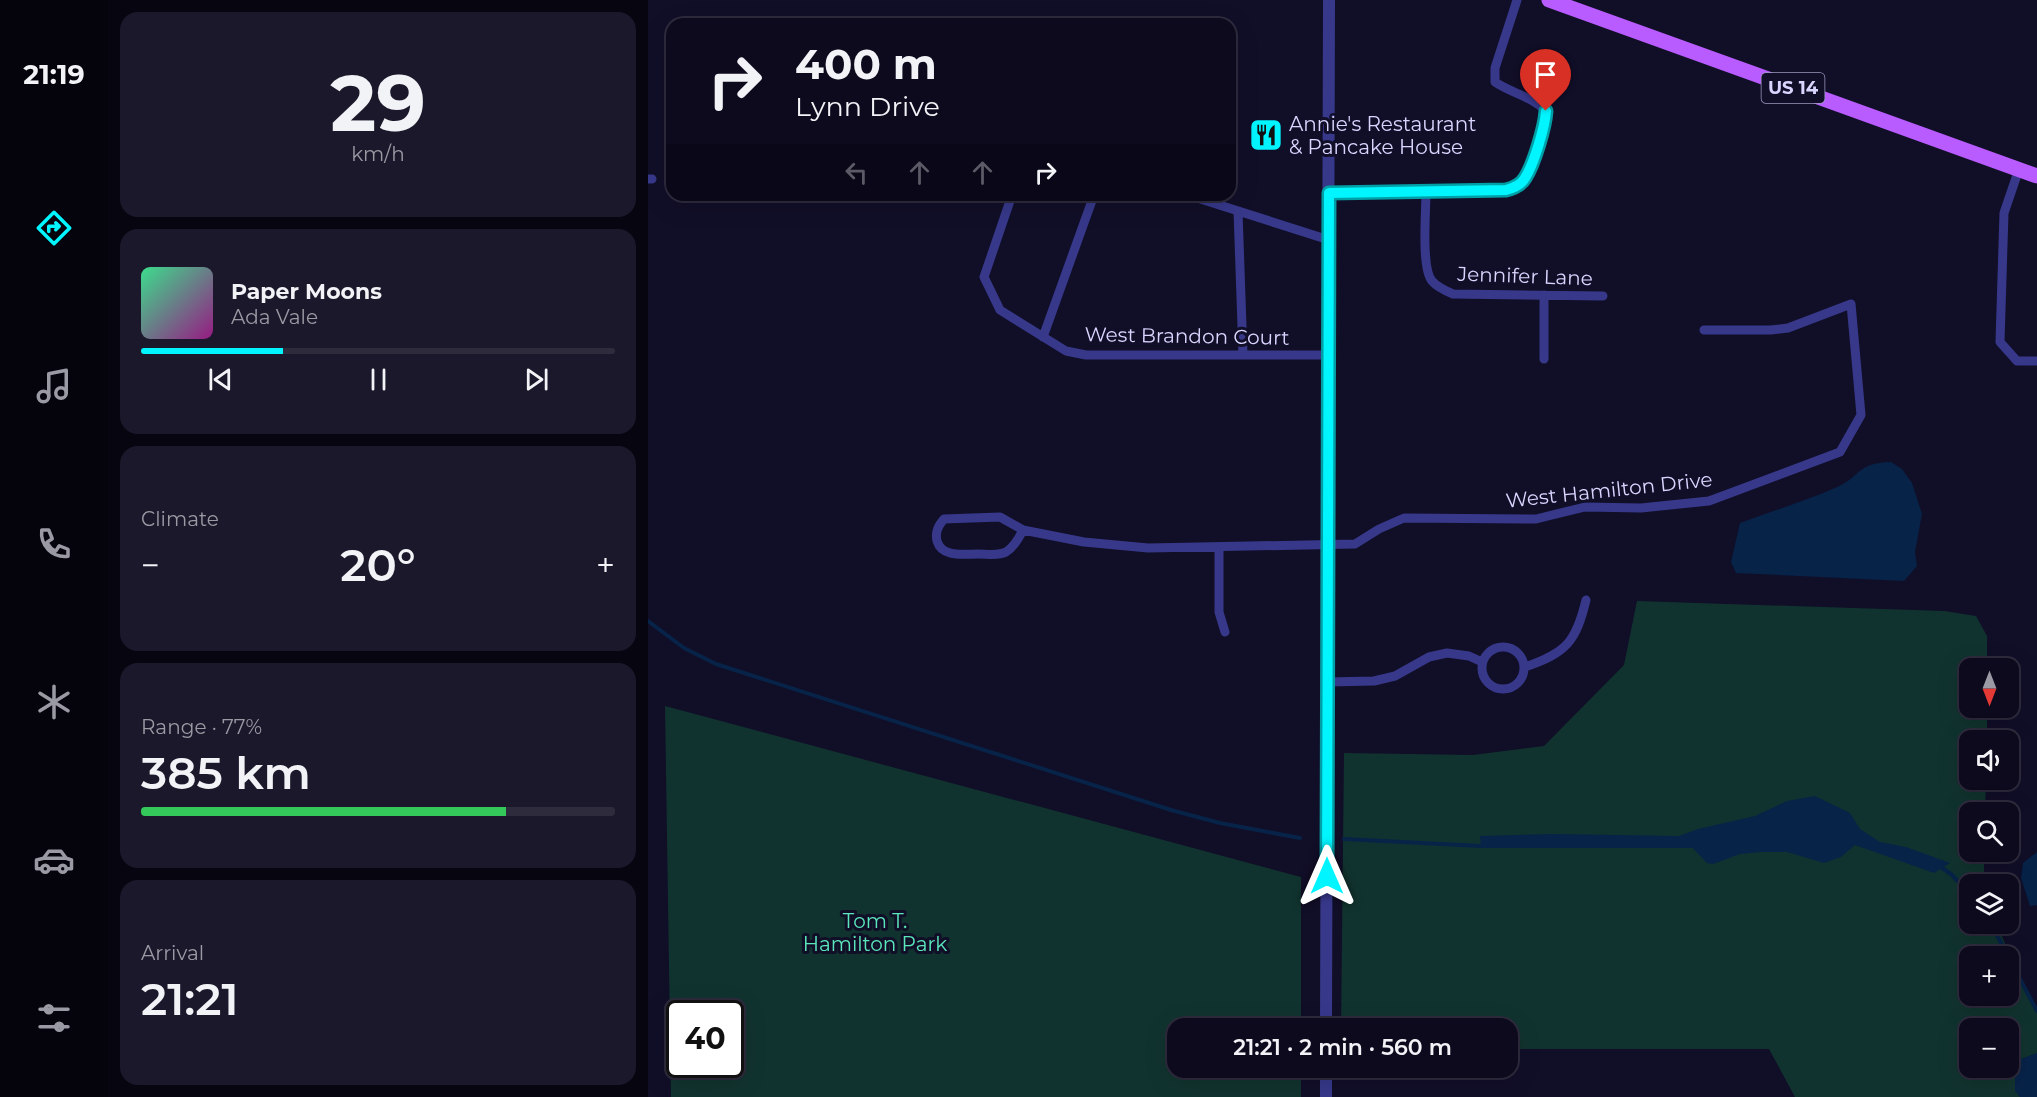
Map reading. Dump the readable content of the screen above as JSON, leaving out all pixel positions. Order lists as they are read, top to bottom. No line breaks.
{"streets":{"main road":["US 14"],"street":["Jennifer Lane","West Brandon Court","West Hamilton Drive"]},"parks":["Tom T. Hamilton Park"],"places":{"restaurant":["Annie's Restaurant & Pancake House"]},"north":"bottom","page":{"tabs":"21:19","tile":[["29","km/h"],"Climate",["Range · 77%","385 km"],["Arrival","21:21"]],"turn":["400 m","Lynn Drive"],"song":["Paper Moons","Ada Vale"],"heat":["−","20°","+"],"map_buttons":["+","−"],"limit":"40","trip":"21:21 · 2 min · 560 m"}}
